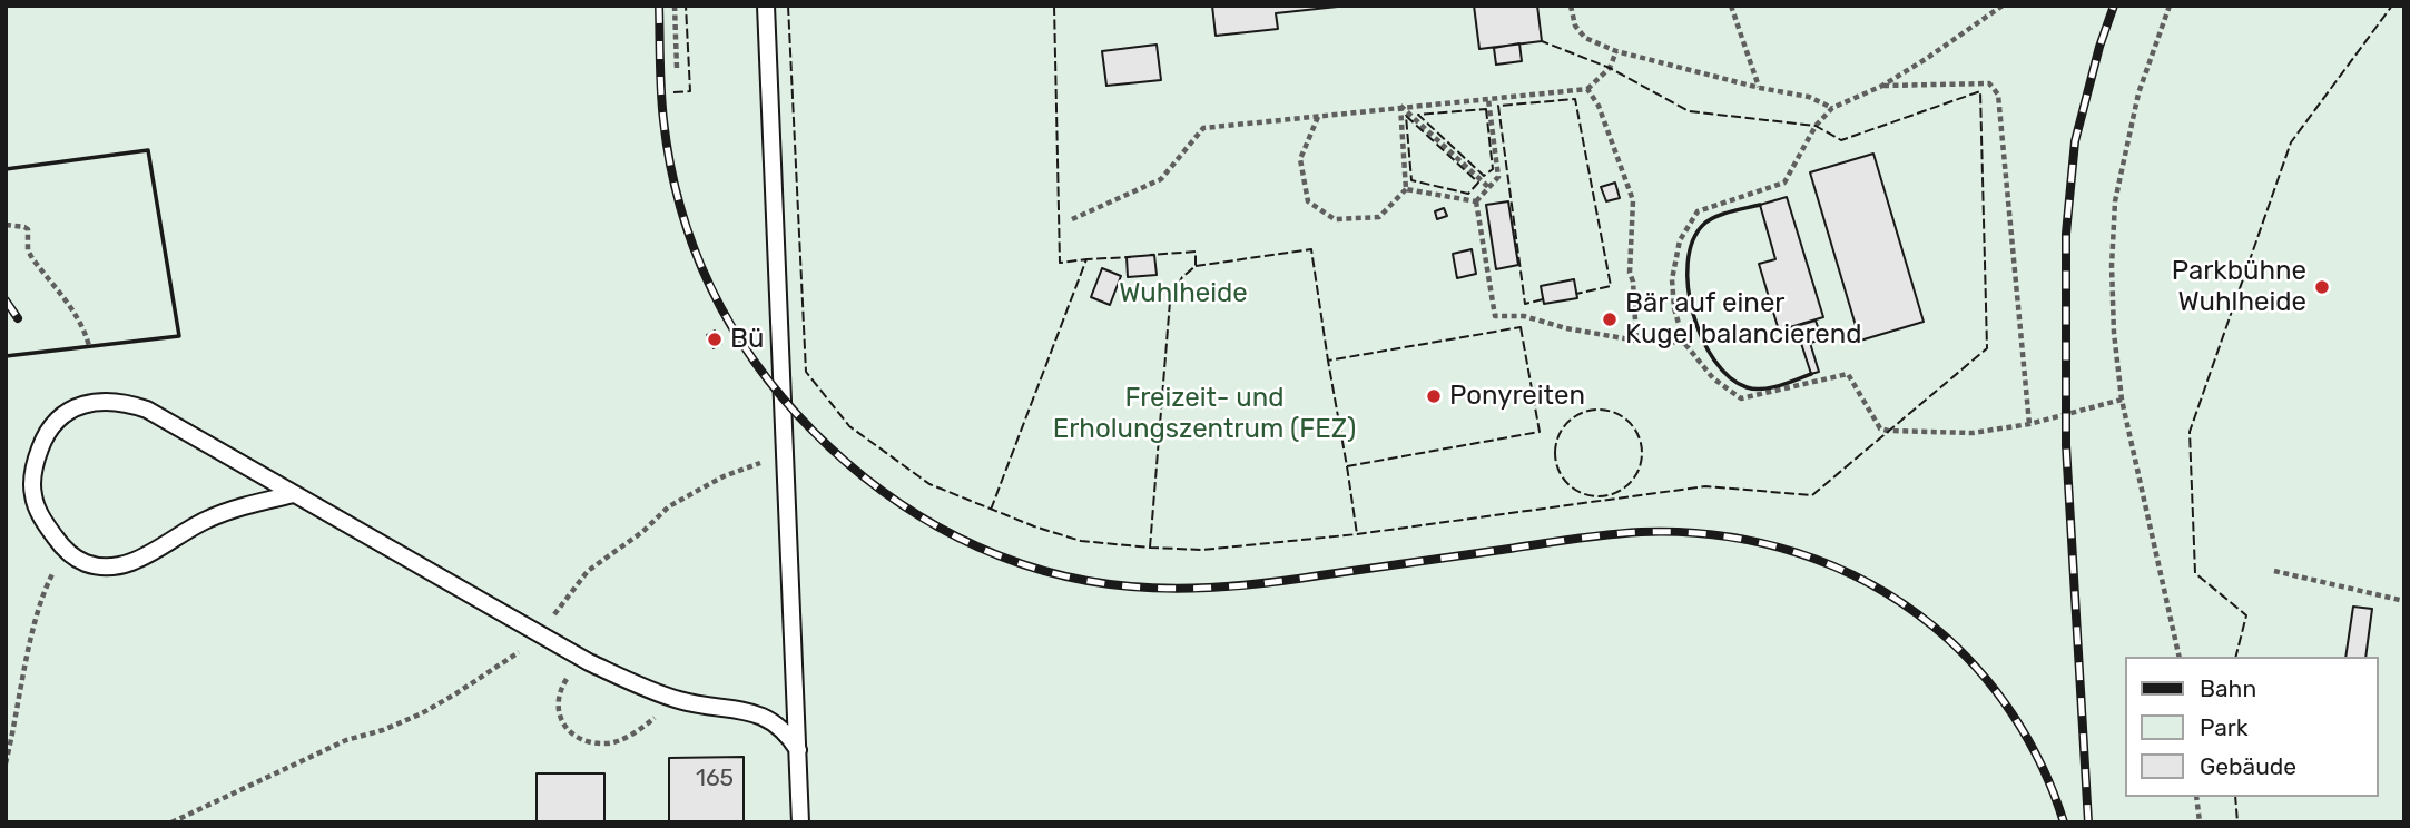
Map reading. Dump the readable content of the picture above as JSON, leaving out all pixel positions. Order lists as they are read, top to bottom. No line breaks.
{"parks":["Wuhlheide","Freizeit- und Erholungszentrum (FEZ)"],"places":["Parkbühne Wuhlheide","Bär auf einer Kugel balancierend","Bü","Ponyreiten"],"house_numbers":["165"],"legend":["Bahn","Park","Gebäude"]}
